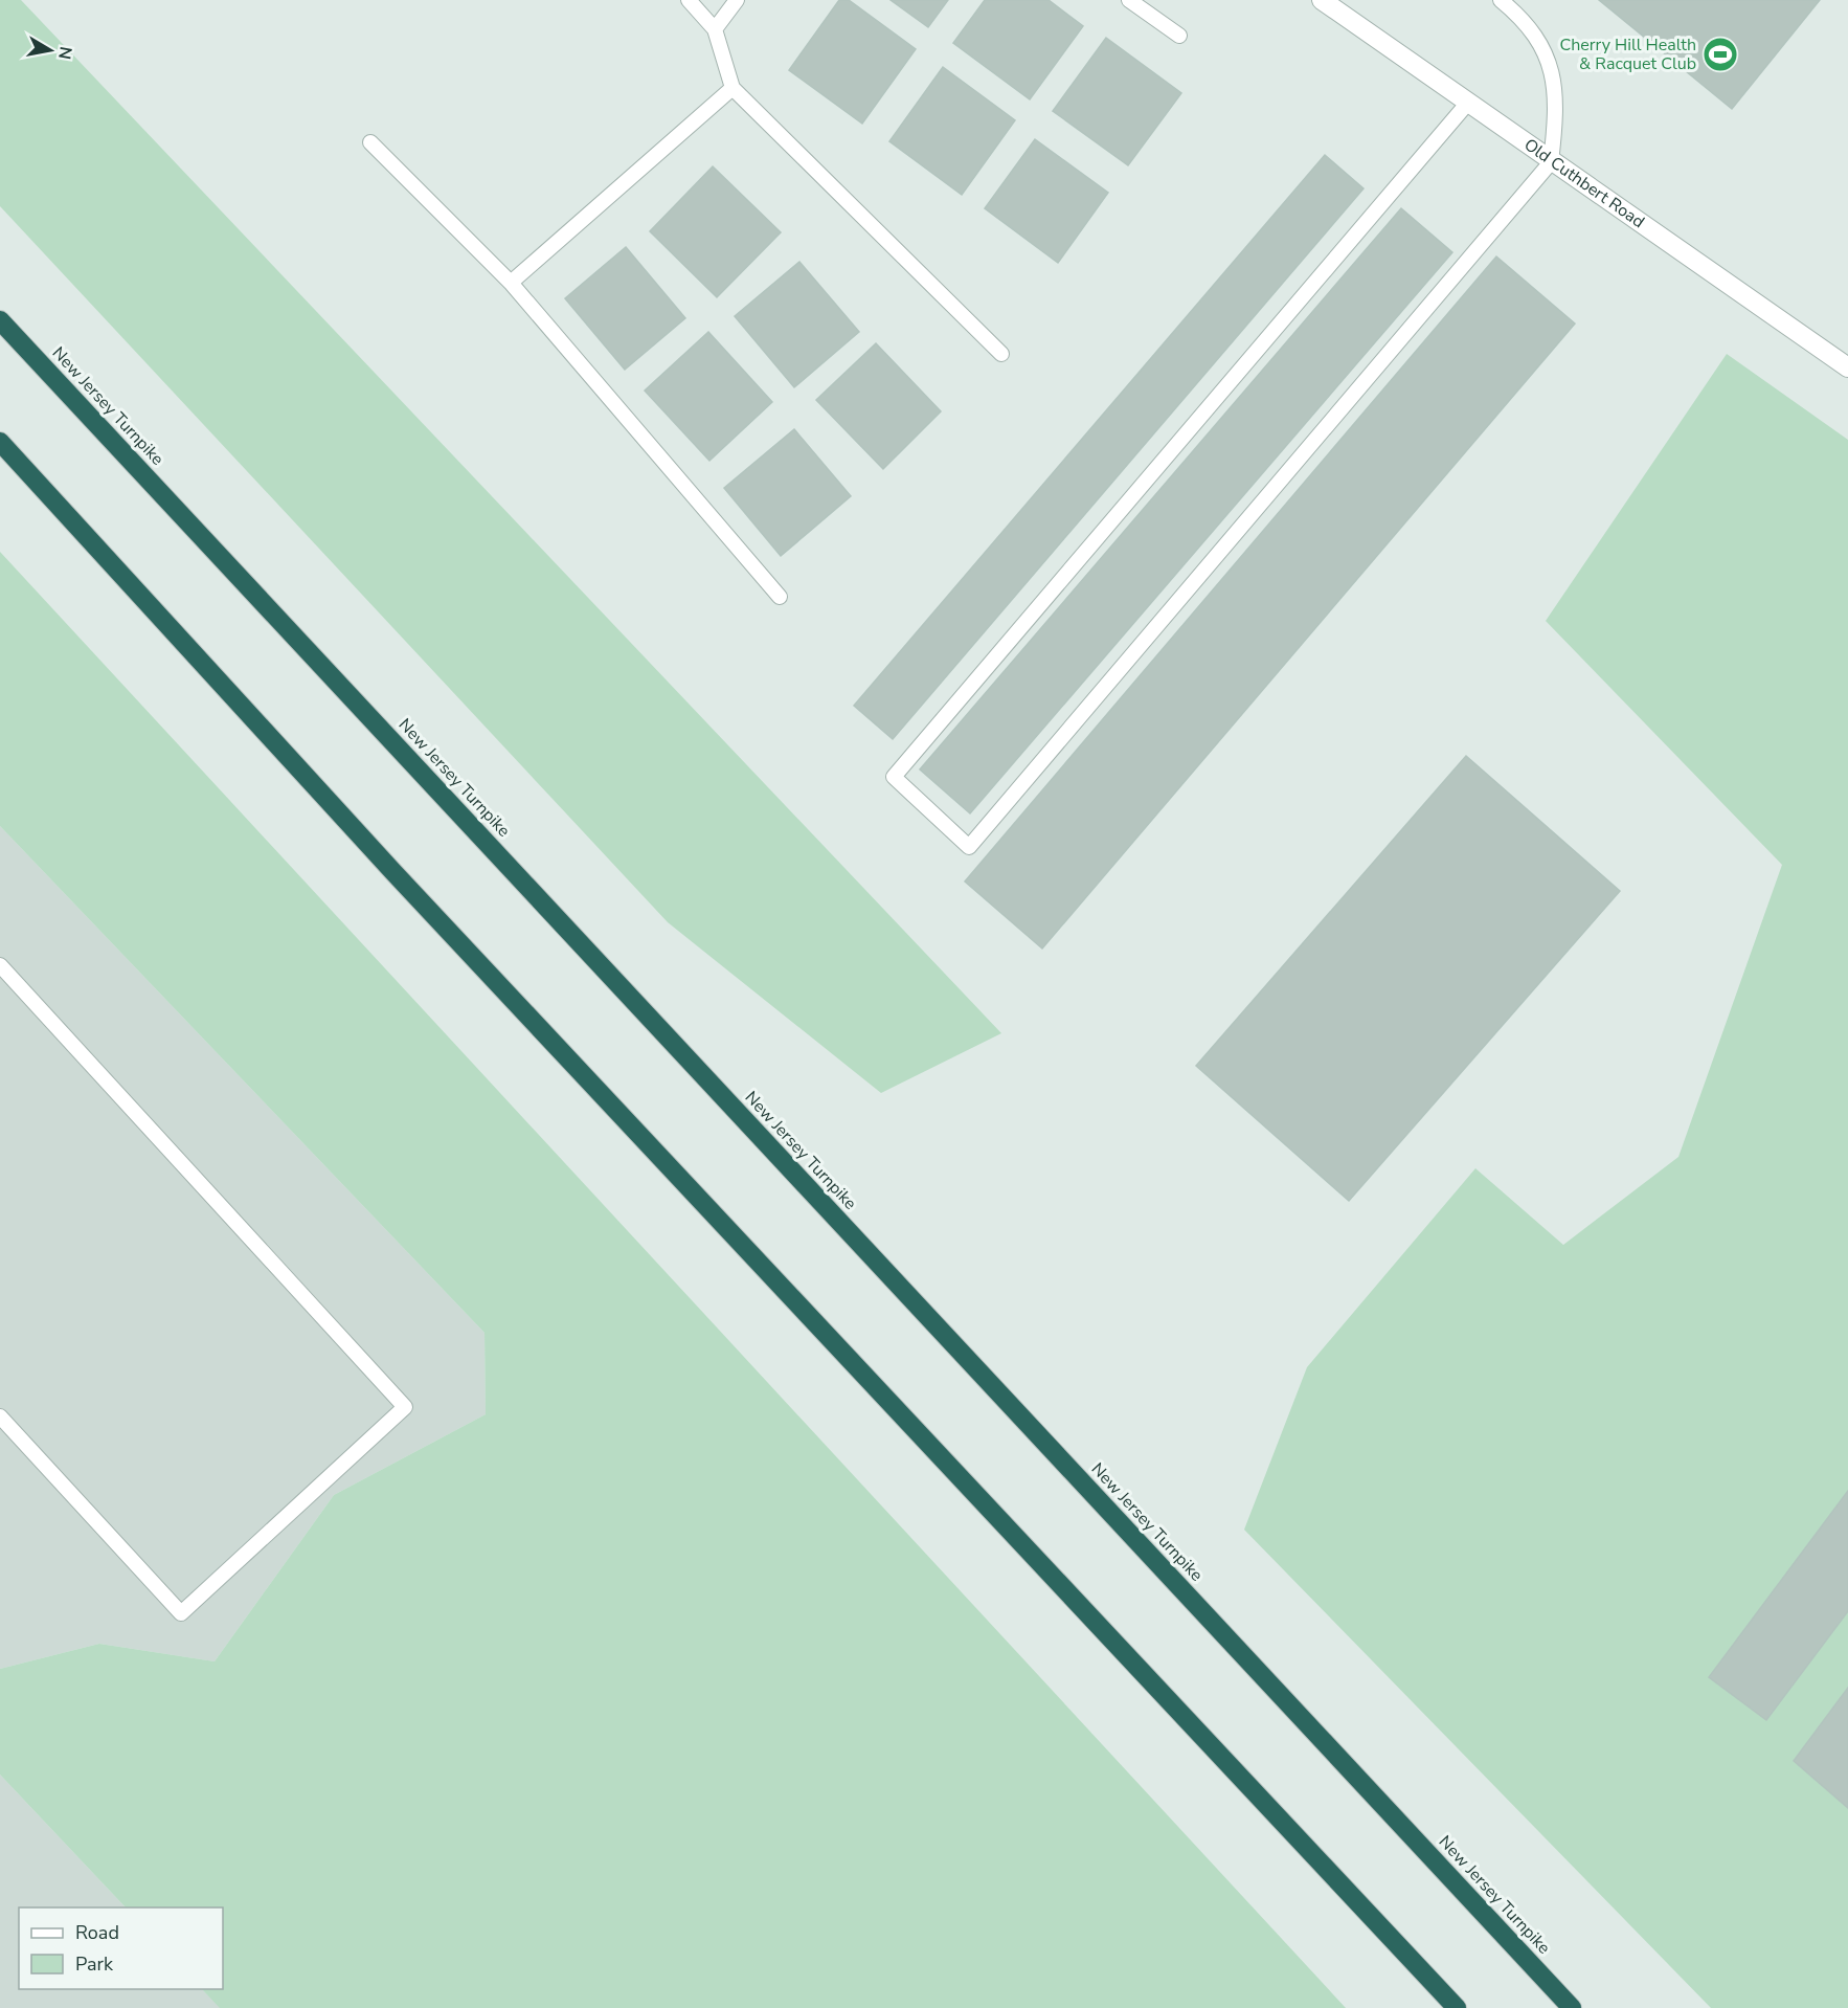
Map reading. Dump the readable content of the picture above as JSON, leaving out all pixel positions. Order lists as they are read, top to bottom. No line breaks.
{"streets":{"highway":["New Jersey Turnpike"],"street":["Old Cuthbert Road"]},"places":{"sports":["Cherry Hill Health & Racquet Club"]},"legend":["Road","Park"],"north":"right"}
